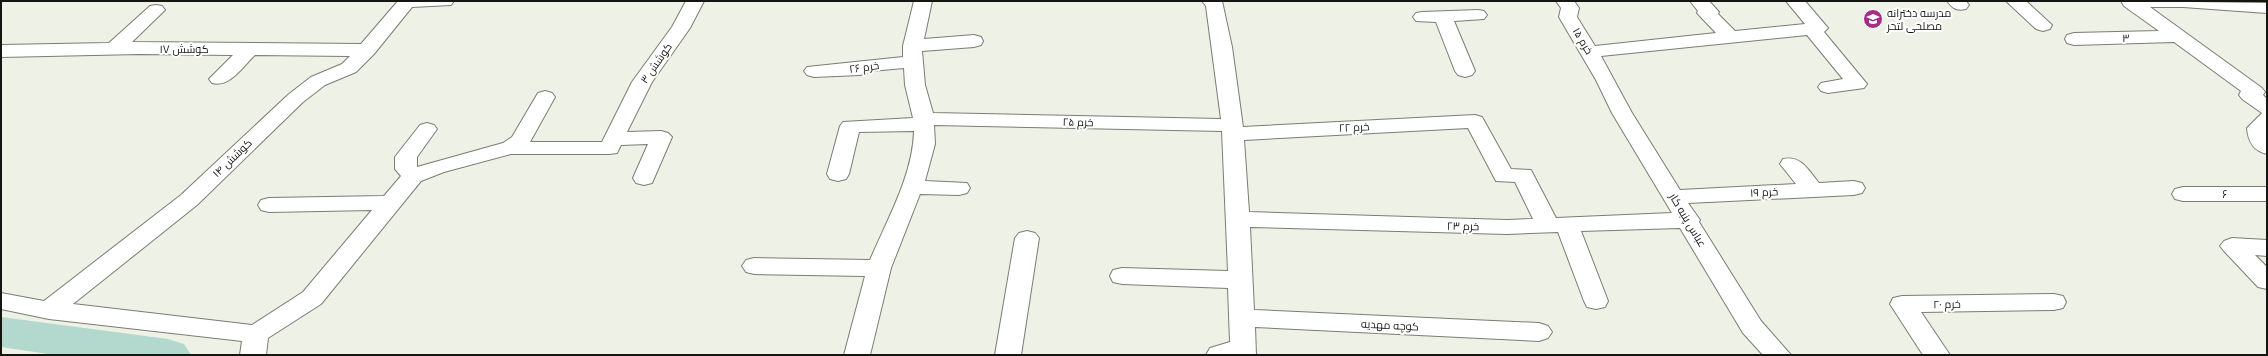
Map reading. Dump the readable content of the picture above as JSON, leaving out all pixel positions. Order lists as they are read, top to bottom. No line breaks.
{"streets":{"street":["۳","خرم ۱۵","کوشش ۱۷","کوشش ۳","خرم ۲۶","خرم ۲۵","خرم ۲۲","کوشش ۱۴","خرم ۱۹","۶","عباس پنبه کار","خرم ۲۳","خرم ۲۰","کوچه مهدیه"]},"crossings":[["خرم ۱۵","عباس پنبه کار"],["کوشش ۱۷","کوشش ۱۴"],["خرم ۲۵","خرم ۲۲"],["خرم ۲۲","خرم ۲۳"],["خرم ۱۹","عباس پنبه کار"],["عباس پنبه کار","خرم ۲۳"]],"places":{"school or university":["مدرسه دخترانه مصلحی لتحر"]}}
